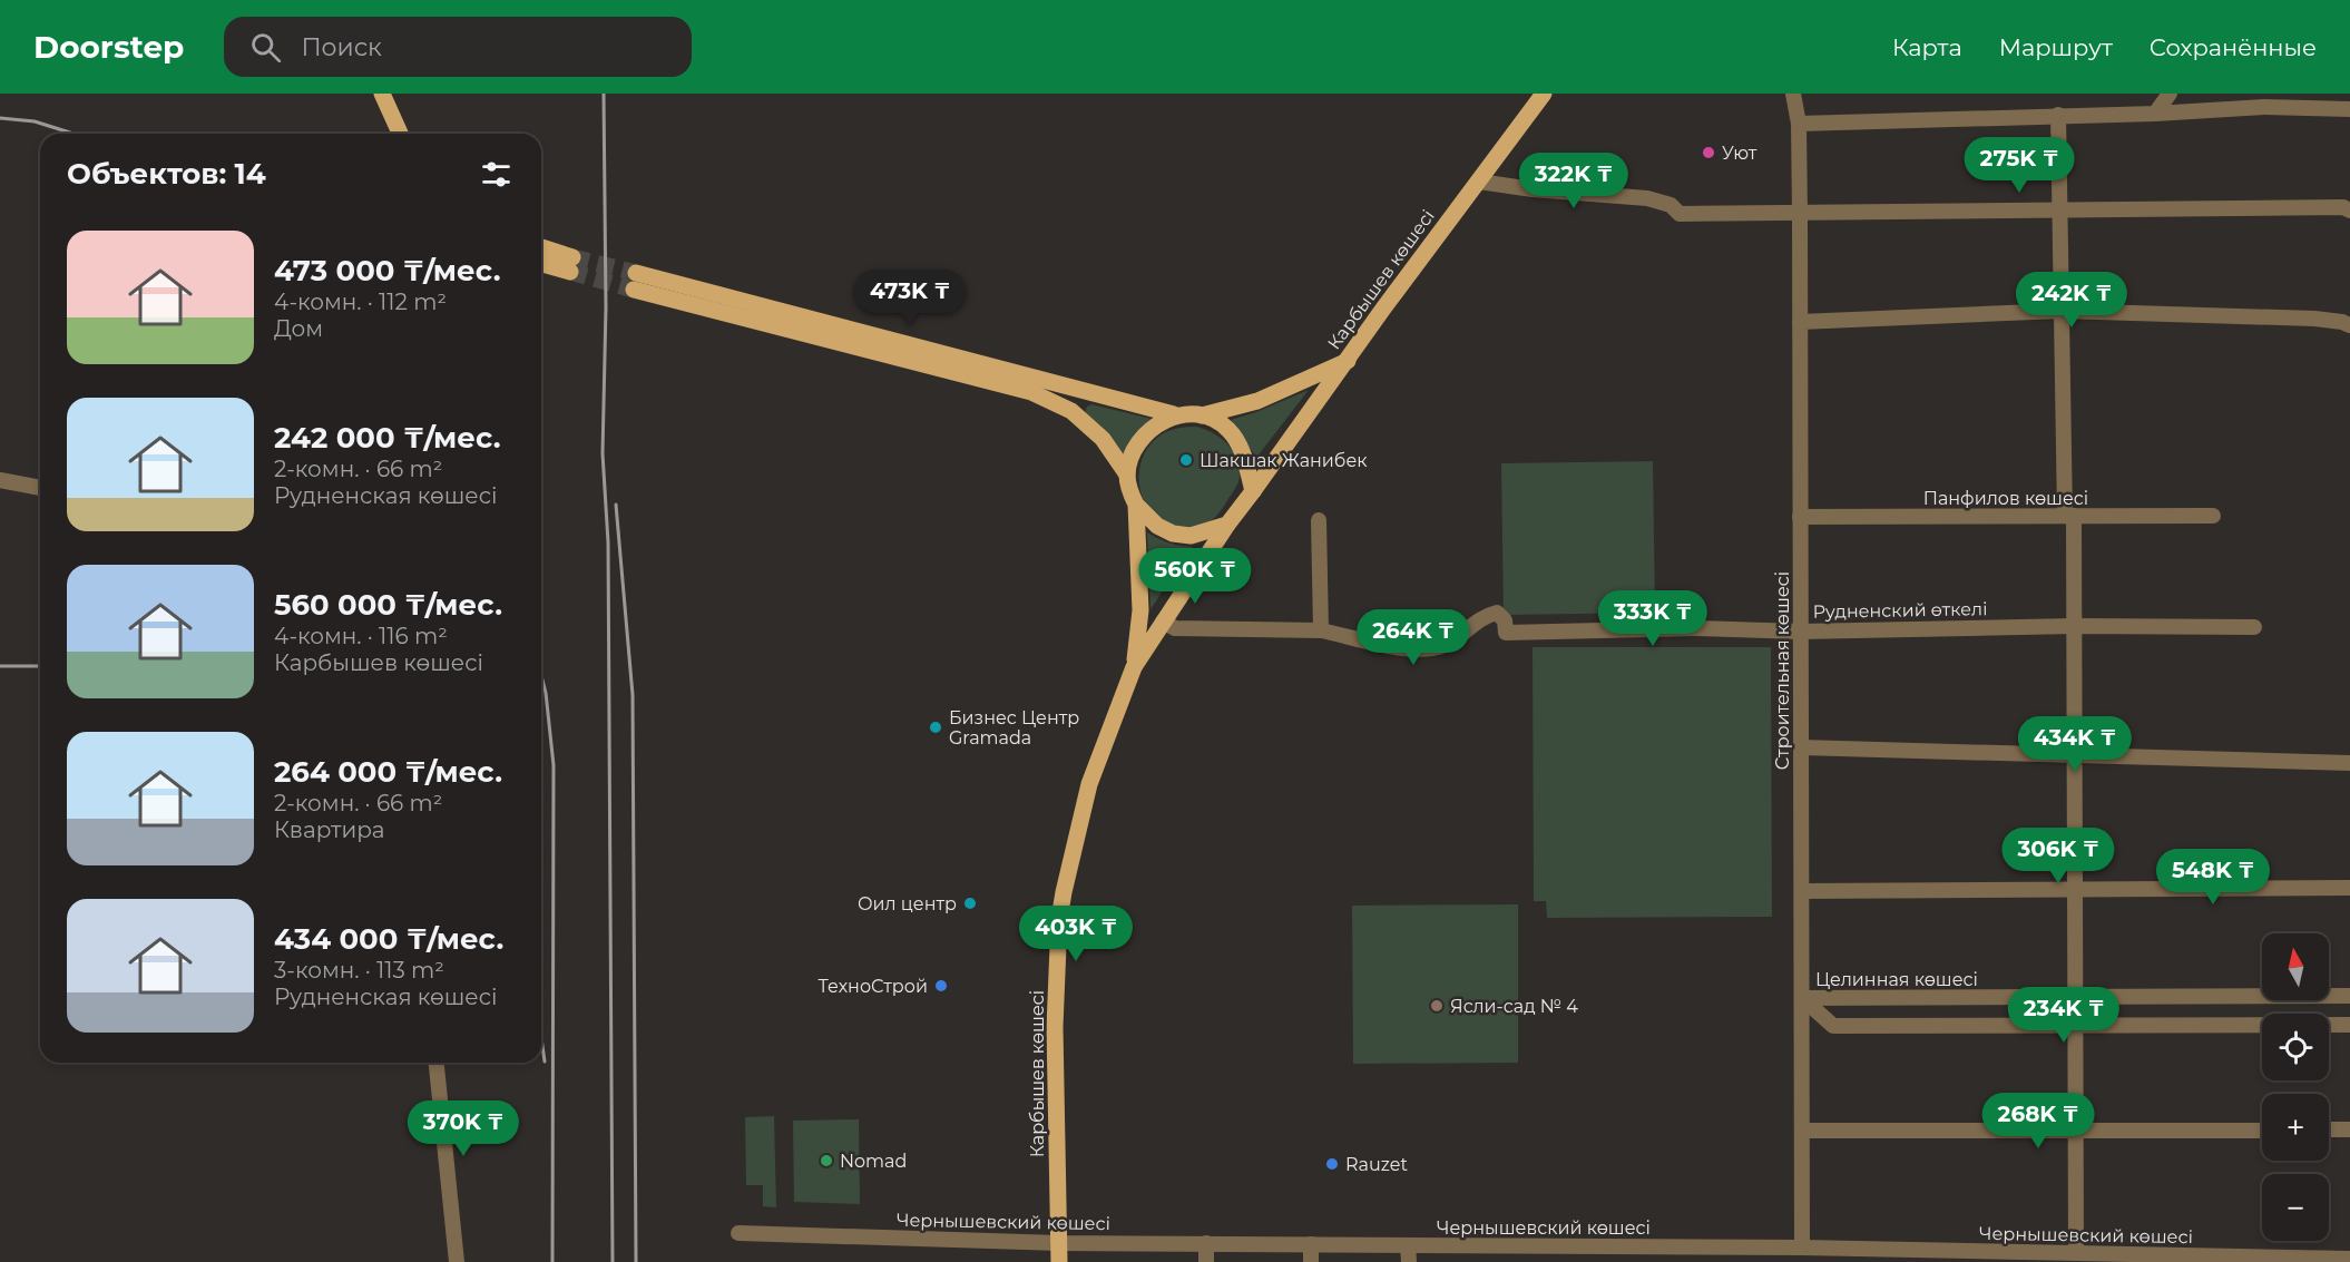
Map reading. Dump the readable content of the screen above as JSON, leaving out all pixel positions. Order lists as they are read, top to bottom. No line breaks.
{"streets":{"main road":["Карбышев көшесі"],"street":["Панфилов көшесі","Рудненский өткелі","Строительная көшесі","Целинная көшесі","Чернышевский көшесі"]},"crossings":[["Карбышев көшесі","Чернышевский көшесі"],["Панфилов көшесі","Строительная көшесі"],["Рудненский өткелі","Строительная көшесі"],["Строительная көшесі","Целинная көшесі"],["Строительная көшесі","Чернышевский көшесі"]],"places":["Уют","Шакшак Жанибек","Бизнес Центр Gramada","Оил центр","ТехноСтрой","Ясли-сад № 4","Nomad","Rauzet"],"north":"top","page":{"header":"Doorstep","search":"Поиск","nav":["Карта","Маршрут","Сохранённые"],"heading":"Объектов: 14","price":["275K ₸","322K ₸","473K ₸","242K ₸","560K ₸","333K ₸","264K ₸","434K ₸","306K ₸","548K ₸","403K ₸","234K ₸","268K ₸","370K ₸"],"list":[{"name":"473 000 ₸/мес.","note":"4-комн. · 112 m² · Дом"},{"name":"242 000 ₸/мес.","note":"2-комн. · 66 m² · Рудненская көшесі"},{"name":"560 000 ₸/мес.","note":"4-комн. · 116 m² · Карбышев көшесі"},{"name":"264 000 ₸/мес.","note":"2-комн. · 66 m² · Квартира"},{"name":"434 000 ₸/мес.","note":"3-комн. · 113 m² · Рудненская көшесі"}],"map_buttons":["+","−"]}}
